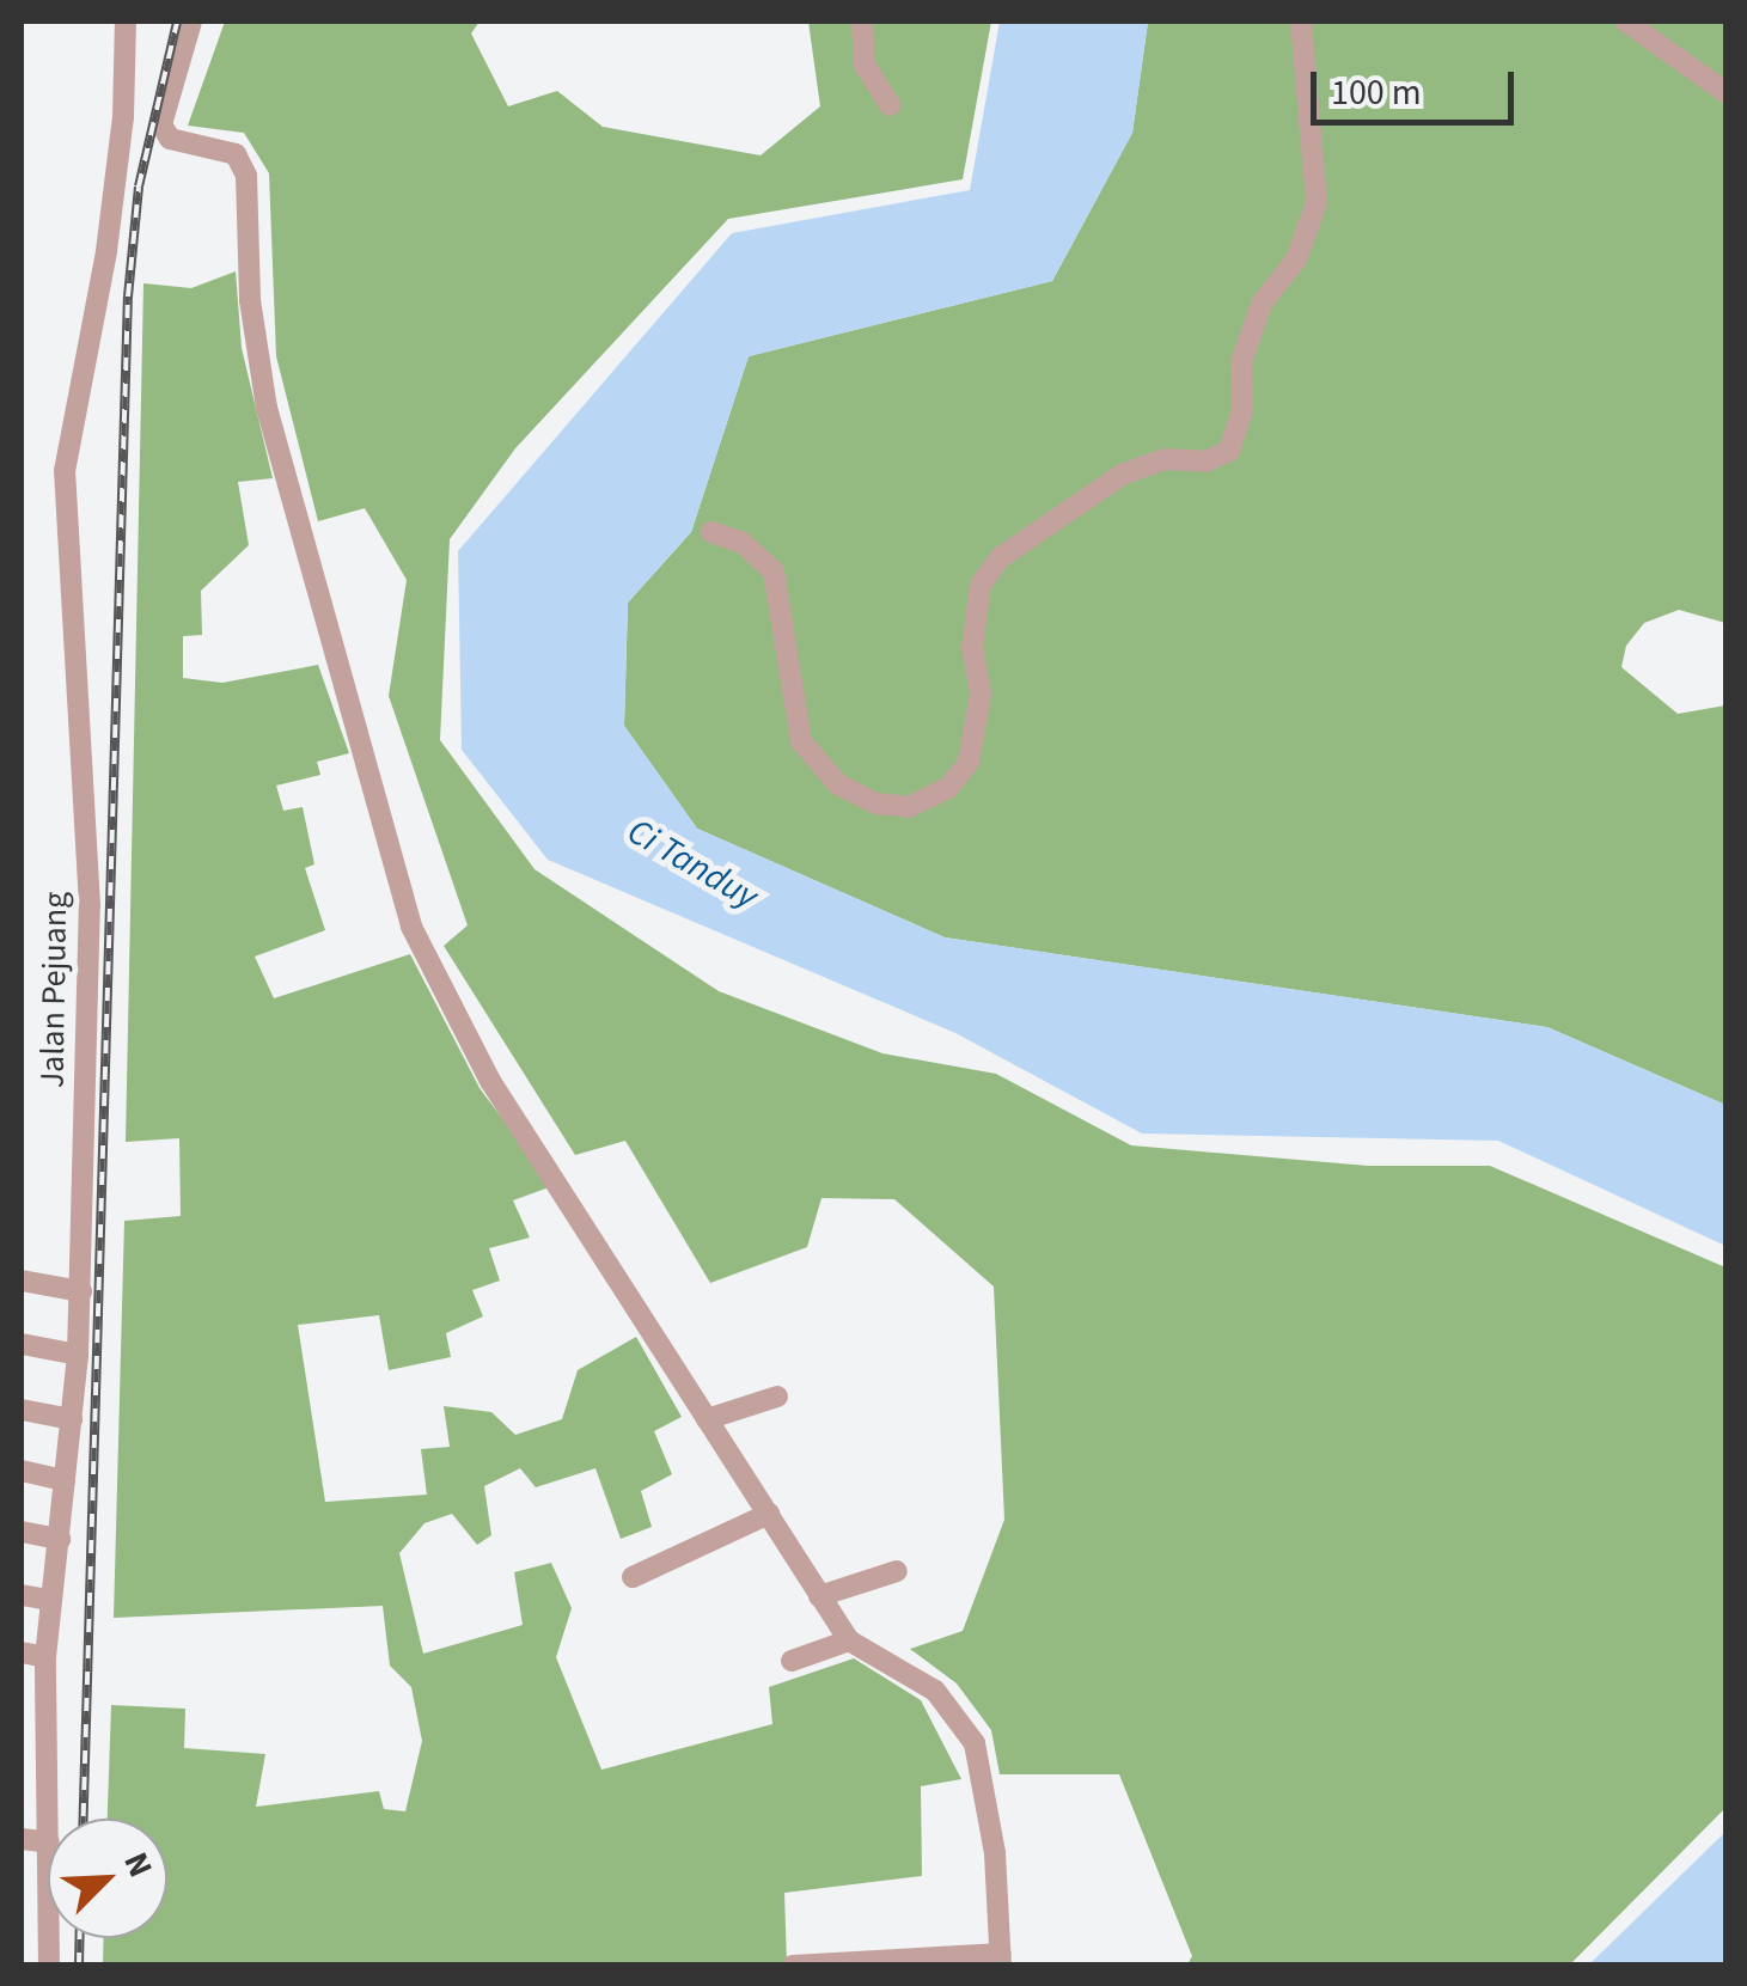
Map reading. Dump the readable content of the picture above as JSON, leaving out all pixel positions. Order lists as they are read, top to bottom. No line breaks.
{"streets":{"street":["Jalan Pejuang"]},"water":["Ci Tanduy"],"scale_bar":"100 m","north":"top right"}
